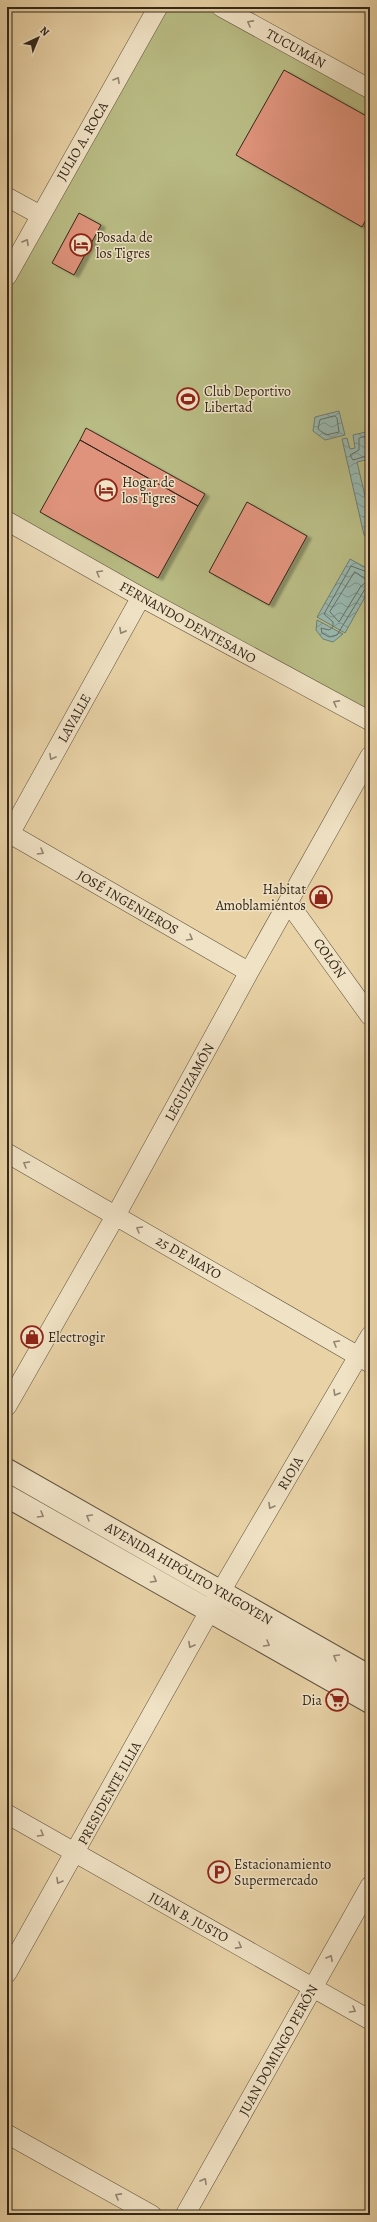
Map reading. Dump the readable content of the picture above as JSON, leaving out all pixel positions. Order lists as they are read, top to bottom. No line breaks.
{"streets":{"street":["TUCUMÁN","JULIO A. ROCA","FERNANDO DENTESANO","LAVALLE","JOSÉ INGENIEROS","COLÓN","LEGUIZAMÓN","25 DE MAYO","RIOJA","AVENIDA HIPÓLITO YRIGOYEN","PRESIDENTE ILLIA","JUAN B. JUSTO","JUAN DOMINGO PERÓN"]},"crossings":[["FERNANDO DENTESANO","LAVALLE"],["LAVALLE","JOSÉ INGENIEROS"],["JOSÉ INGENIEROS","LEGUIZAMÓN"],["COLÓN","LEGUIZAMÓN"],["LEGUIZAMÓN","25 DE MAYO"],["25 DE MAYO","RIOJA"],["RIOJA","AVENIDA HIPÓLITO YRIGOYEN"],["RIOJA","PRESIDENTE ILLIA"],["AVENIDA HIPÓLITO YRIGOYEN","PRESIDENTE ILLIA"],["PRESIDENTE ILLIA","JUAN B. JUSTO"],["JUAN B. JUSTO","JUAN DOMINGO PERÓN"]],"one_way":["TUCUMÁN","JULIO A. ROCA","FERNANDO DENTESANO","LAVALLE","JOSÉ INGENIEROS","25 DE MAYO","RIOJA","PRESIDENTE ILLIA","JUAN B. JUSTO","JUAN DOMINGO PERÓN"],"places":{"hotel":["Posada de los Tigres","Hogar de los Tigres"],"sports":["Club Deportivo Libertad"],"shop":["Habitat Amoblamientos","Electrogir"],"supermarket":["Dia"],"parking":["Estacionamiento Supermercado"]},"north":"top right"}
